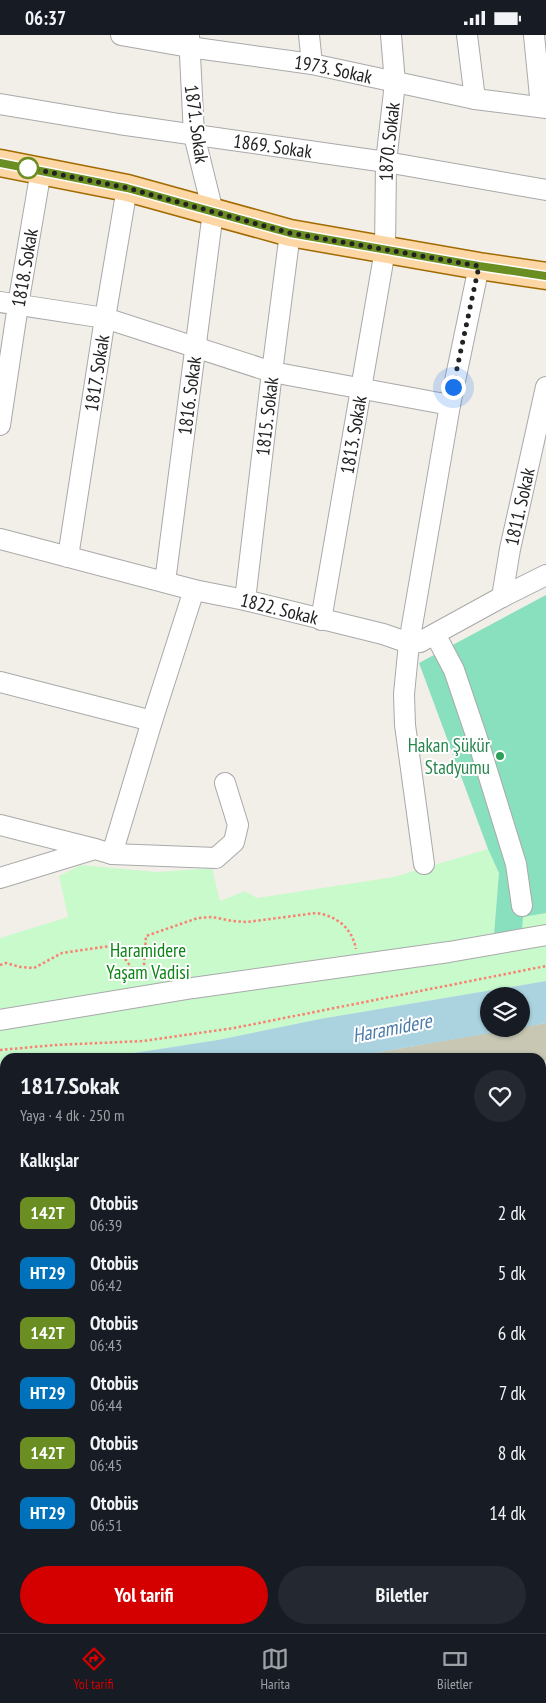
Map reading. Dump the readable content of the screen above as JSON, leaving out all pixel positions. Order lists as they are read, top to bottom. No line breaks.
{"streets":{"street":["1973. Sokak","1871. Sokak","1870. Sokak","1869. Sokak","1818. Sokak","1817. Sokak","1816. Sokak","1815. Sokak","1813. Sokak","1811. Sokak","1822. Sokak"]},"crossings":[["1973. Sokak","1871. Sokak"],["1973. Sokak","1870. Sokak"],["1871. Sokak","1869. Sokak"],["1871. Sokak","1816. Sokak"],["1870. Sokak","1869. Sokak"],["1870. Sokak","1813. Sokak"],["1817. Sokak","1822. Sokak"],["1816. Sokak","1822. Sokak"],["1815. Sokak","1822. Sokak"],["1813. Sokak","1822. Sokak"]],"water":["Haramidere"],"parks":["Haramidere Yaşam Vadisi"],"places":["Hakan Şükür Stadyumu"],"lines":["bus line 142T"],"page":{"status":"06:37","heading":[["1817.Sokak","Yaya · 4 dk · 250 m"],"Kalkışlar"],"list":[{"mark":"142T","name":"Otobüs","note":"06:39","value":"2 dk"},{"mark":"HT29","name":"Otobüs","note":"06:42","value":"5 dk"},{"mark":"142T","name":"Otobüs","note":"06:43","value":"6 dk"},{"mark":"HT29","name":"Otobüs","note":"06:44","value":"7 dk"},{"mark":"142T","name":"Otobüs","note":"06:45","value":"8 dk"},{"mark":"HT29","name":"Otobüs","note":"06:51","value":"14 dk"}],"buttons":["Yol tarifi","Biletler"],"tabs":["Yol tarifi","Harita","Biletler"]}}
